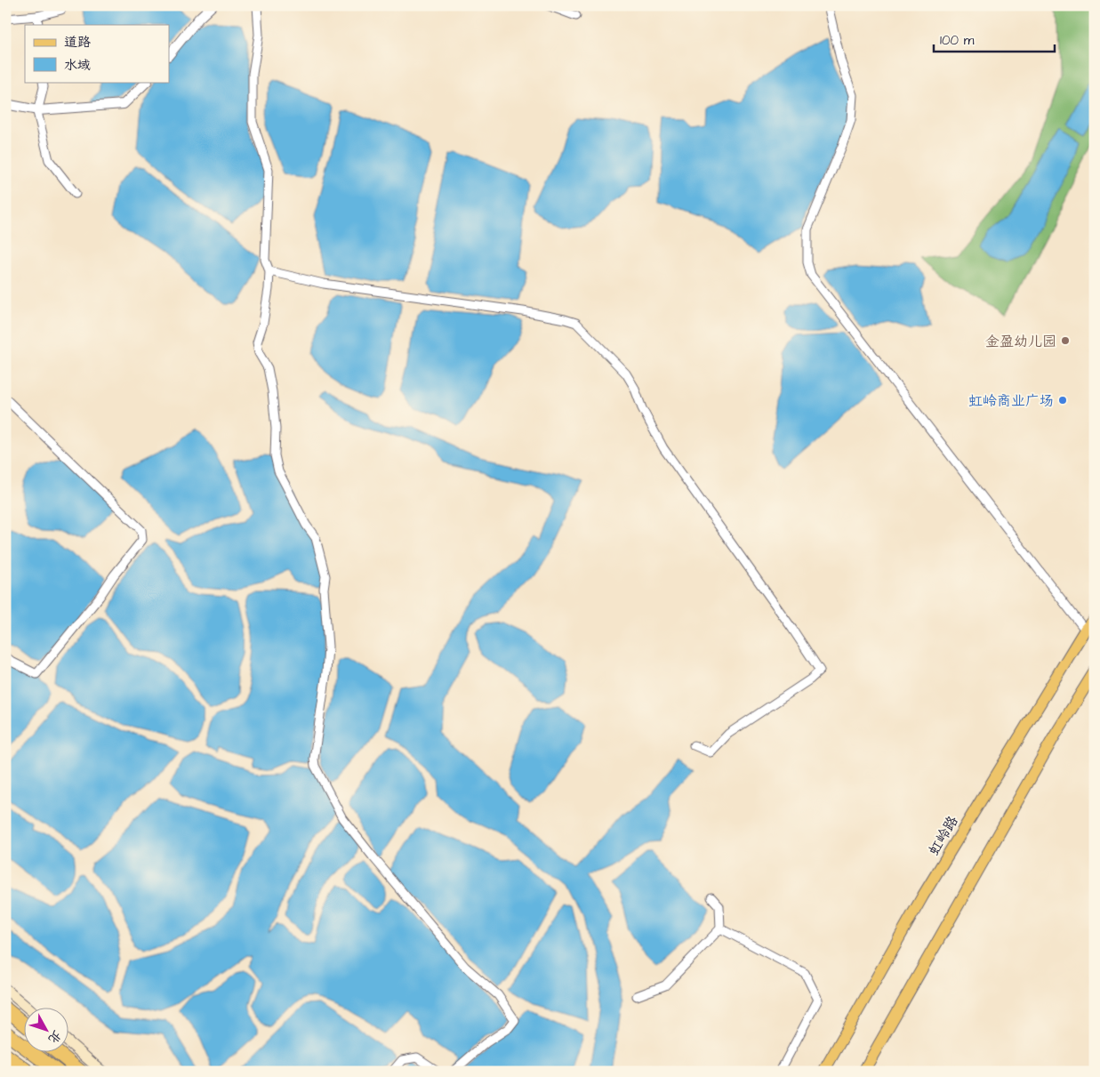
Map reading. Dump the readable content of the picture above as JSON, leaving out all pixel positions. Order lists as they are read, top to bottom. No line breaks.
{"streets":{"main road":["虹岭路"]},"places":["金盈幼儿园","虹岭商业广场"],"legend":["道路","水域"],"scale_bar":"100 m","north":"bottom right"}
